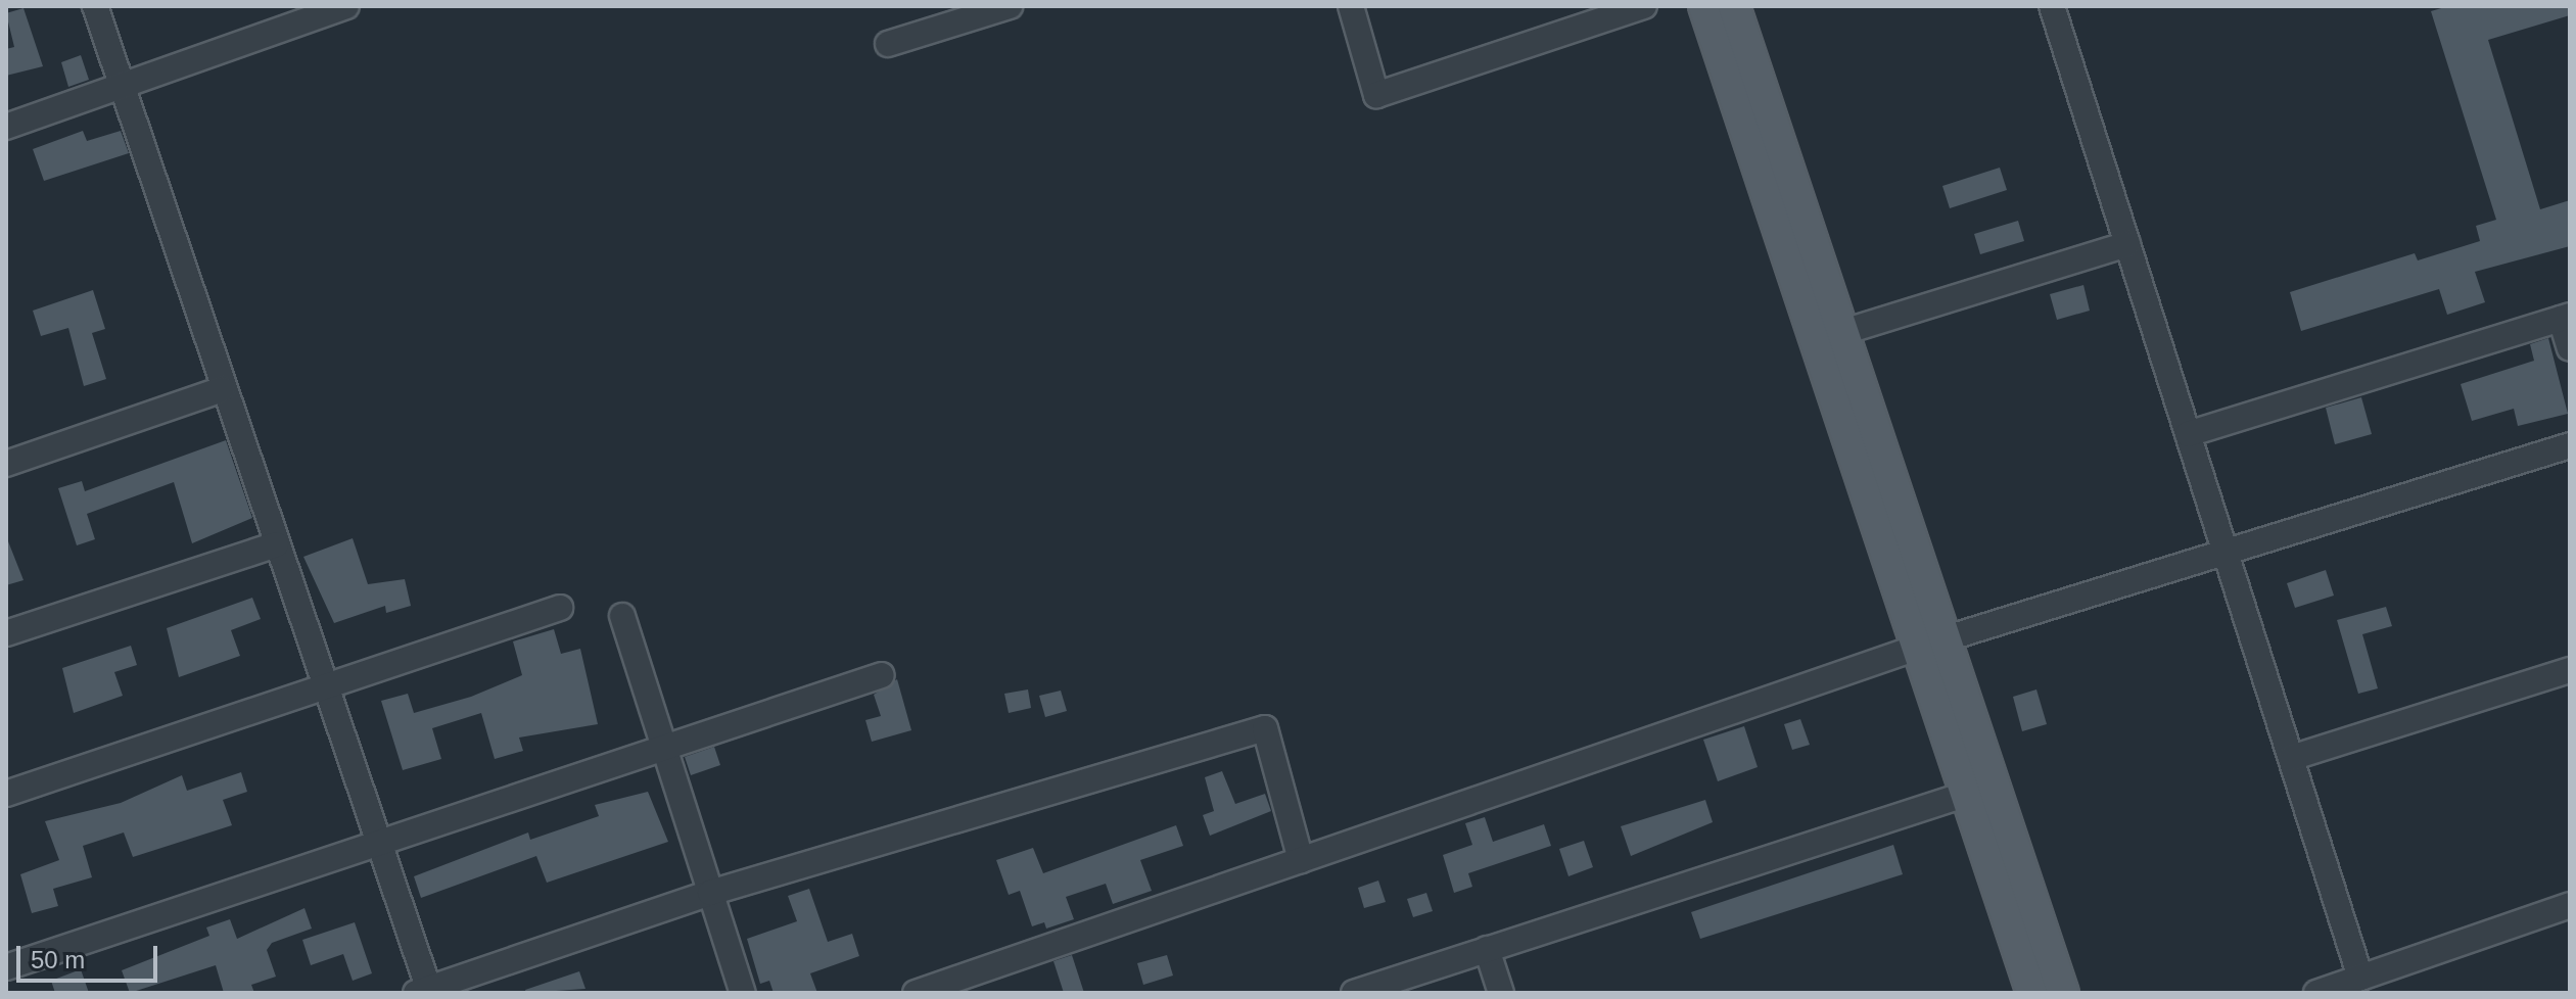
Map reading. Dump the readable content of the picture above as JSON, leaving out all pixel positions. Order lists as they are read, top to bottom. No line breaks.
{"scale_bar":"50 m"}
